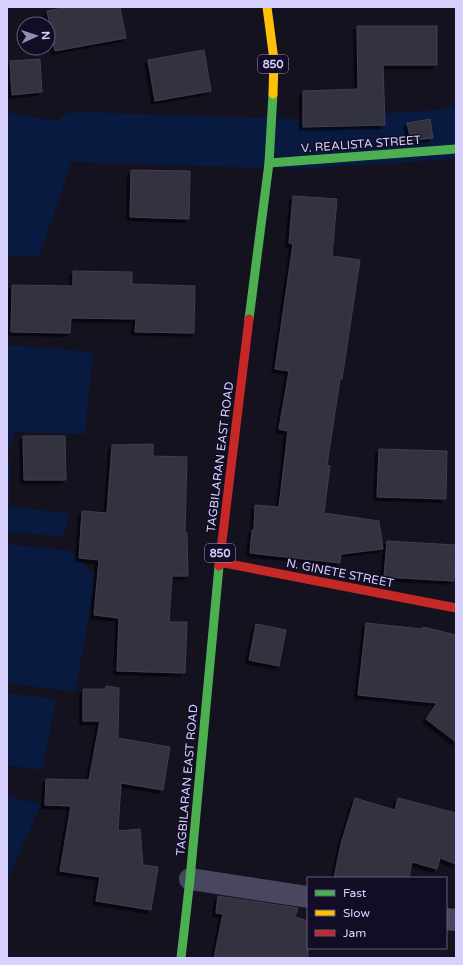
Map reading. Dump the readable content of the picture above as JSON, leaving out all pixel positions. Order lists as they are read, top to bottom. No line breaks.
{"streets":{"main road":["850","V. REALISTA STREET","TAGBILARAN EAST ROAD","N. GINETE STREET"]},"crossings":[["V. REALISTA STREET","TAGBILARAN EAST ROAD"],["TAGBILARAN EAST ROAD","N. GINETE STREET"]],"legend":["Fast","Slow","Jam"],"north":"right"}
